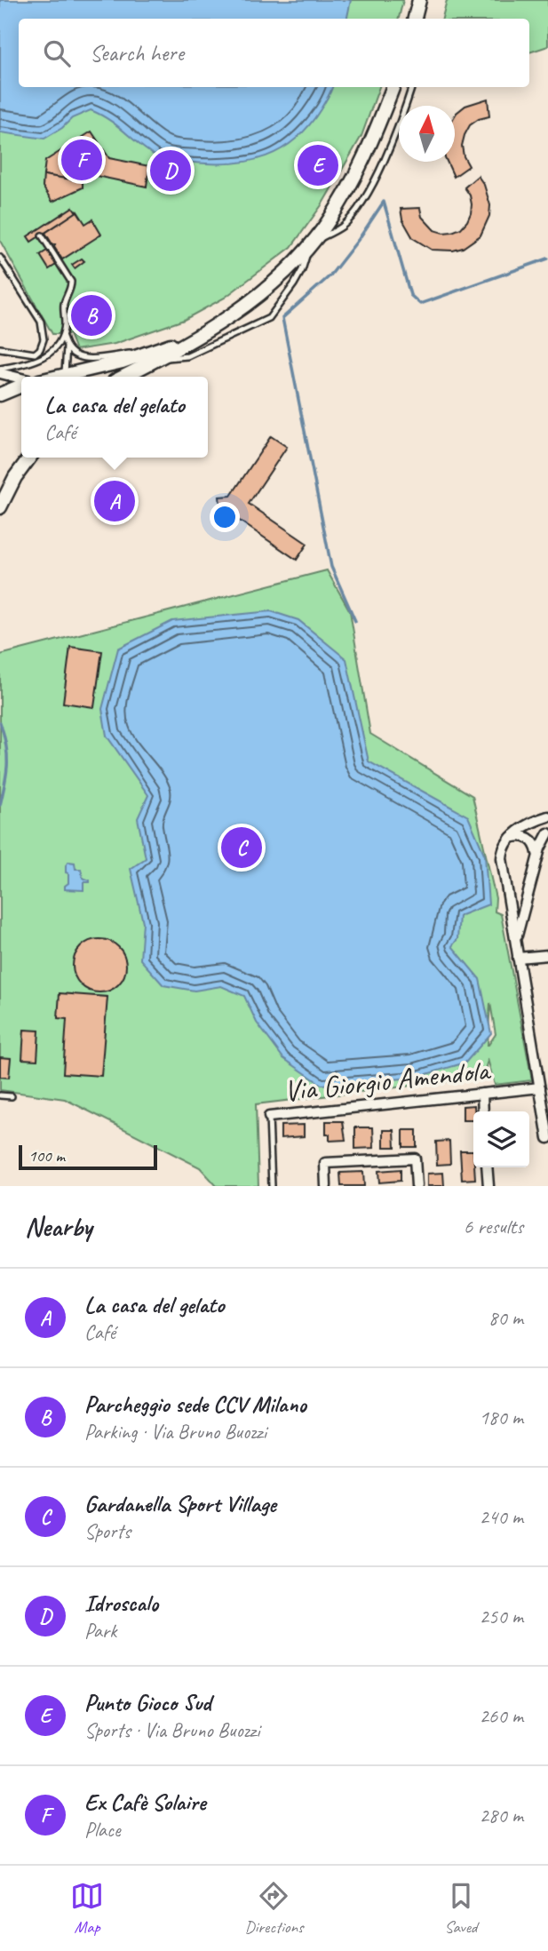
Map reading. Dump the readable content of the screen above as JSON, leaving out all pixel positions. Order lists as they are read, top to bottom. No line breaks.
{"streets":{"street":["Via Giorgio Amendola"]},"scale_bar":"100 m","north":"top","page":{"search":"Search here","pins":["F","E","D","B","A","C"],"popup":["La casa del gelato","Café"],"scale":"100 m","heading":["Nearby","6 results"],"list":[{"mark":"A","name":"La casa del gelato","note":"Café","value":"80 m"},{"mark":"B","name":"Parcheggio sede CCV Milano","note":"Parking · Via Bruno Buozzi","value":"180 m"},{"mark":"C","name":"Gardanella Sport Village","note":"Sports","value":"240 m"},{"mark":"D","name":"Idroscalo","note":"Park","value":"250 m"},{"mark":"E","name":"Punto Gioco Sud","note":"Sports · Via Bruno Buozzi","value":"260 m"},{"mark":"F","name":"Ex Cafè Solaire","note":"Place","value":"280 m"}],"nav":["Map","Directions","Saved"]}}
